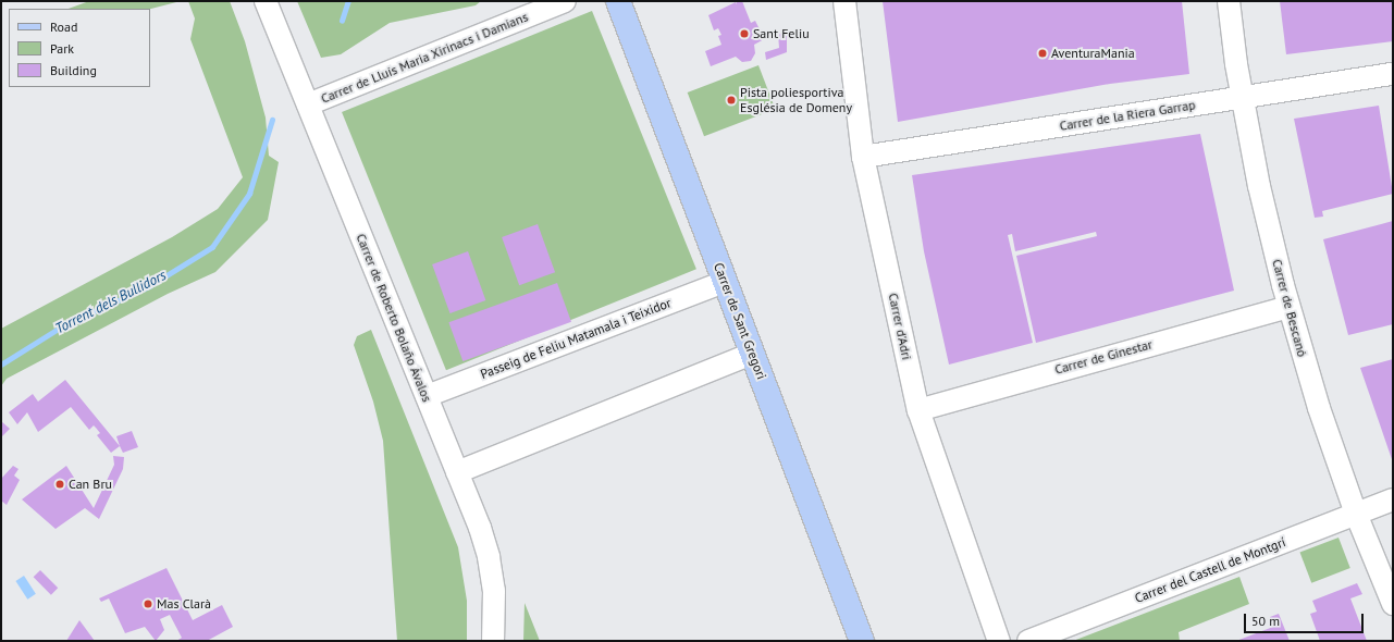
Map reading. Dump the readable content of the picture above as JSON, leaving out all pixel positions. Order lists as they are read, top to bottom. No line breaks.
{"streets":{"main road":["Carrer de Sant Gregori"],"street":["Carrer de Lluís Maria Xirinacs i Damians","Carrer de la Riera Garrap","Carrer de Bescanó","Carrer de Roberto Bolaño Ávalos","Carrer d'Adri","Passeig de Feliu Matamala i Teixidor","Carrer de Ginestar","Carrer del Castell de Montgrí"]},"crossings":[["Carrer de Lluís Maria Xirinacs i Damians","Carrer de Roberto Bolaño Ávalos"],["Carrer de la Riera Garrap","Carrer de Bescanó"],["Carrer de la Riera Garrap","Carrer d'Adri"],["Carrer de Bescanó","Carrer de Ginestar"],["Carrer de Bescanó","Carrer del Castell de Montgrí"],["Carrer de Roberto Bolaño Ávalos","Passeig de Feliu Matamala i Teixidor"],["Carrer de Sant Gregori","Passeig de Feliu Matamala i Teixidor"],["Carrer d'Adri","Carrer de Ginestar"]],"water":["Torrent dels Bullidors"],"places":["Sant Feliu","AventuraMania","Pista poliesportiva Església de Domeny","Can Bru","Mas Clarà"],"legend":["Road","Park","Building"],"scale_bar":"50 m"}
